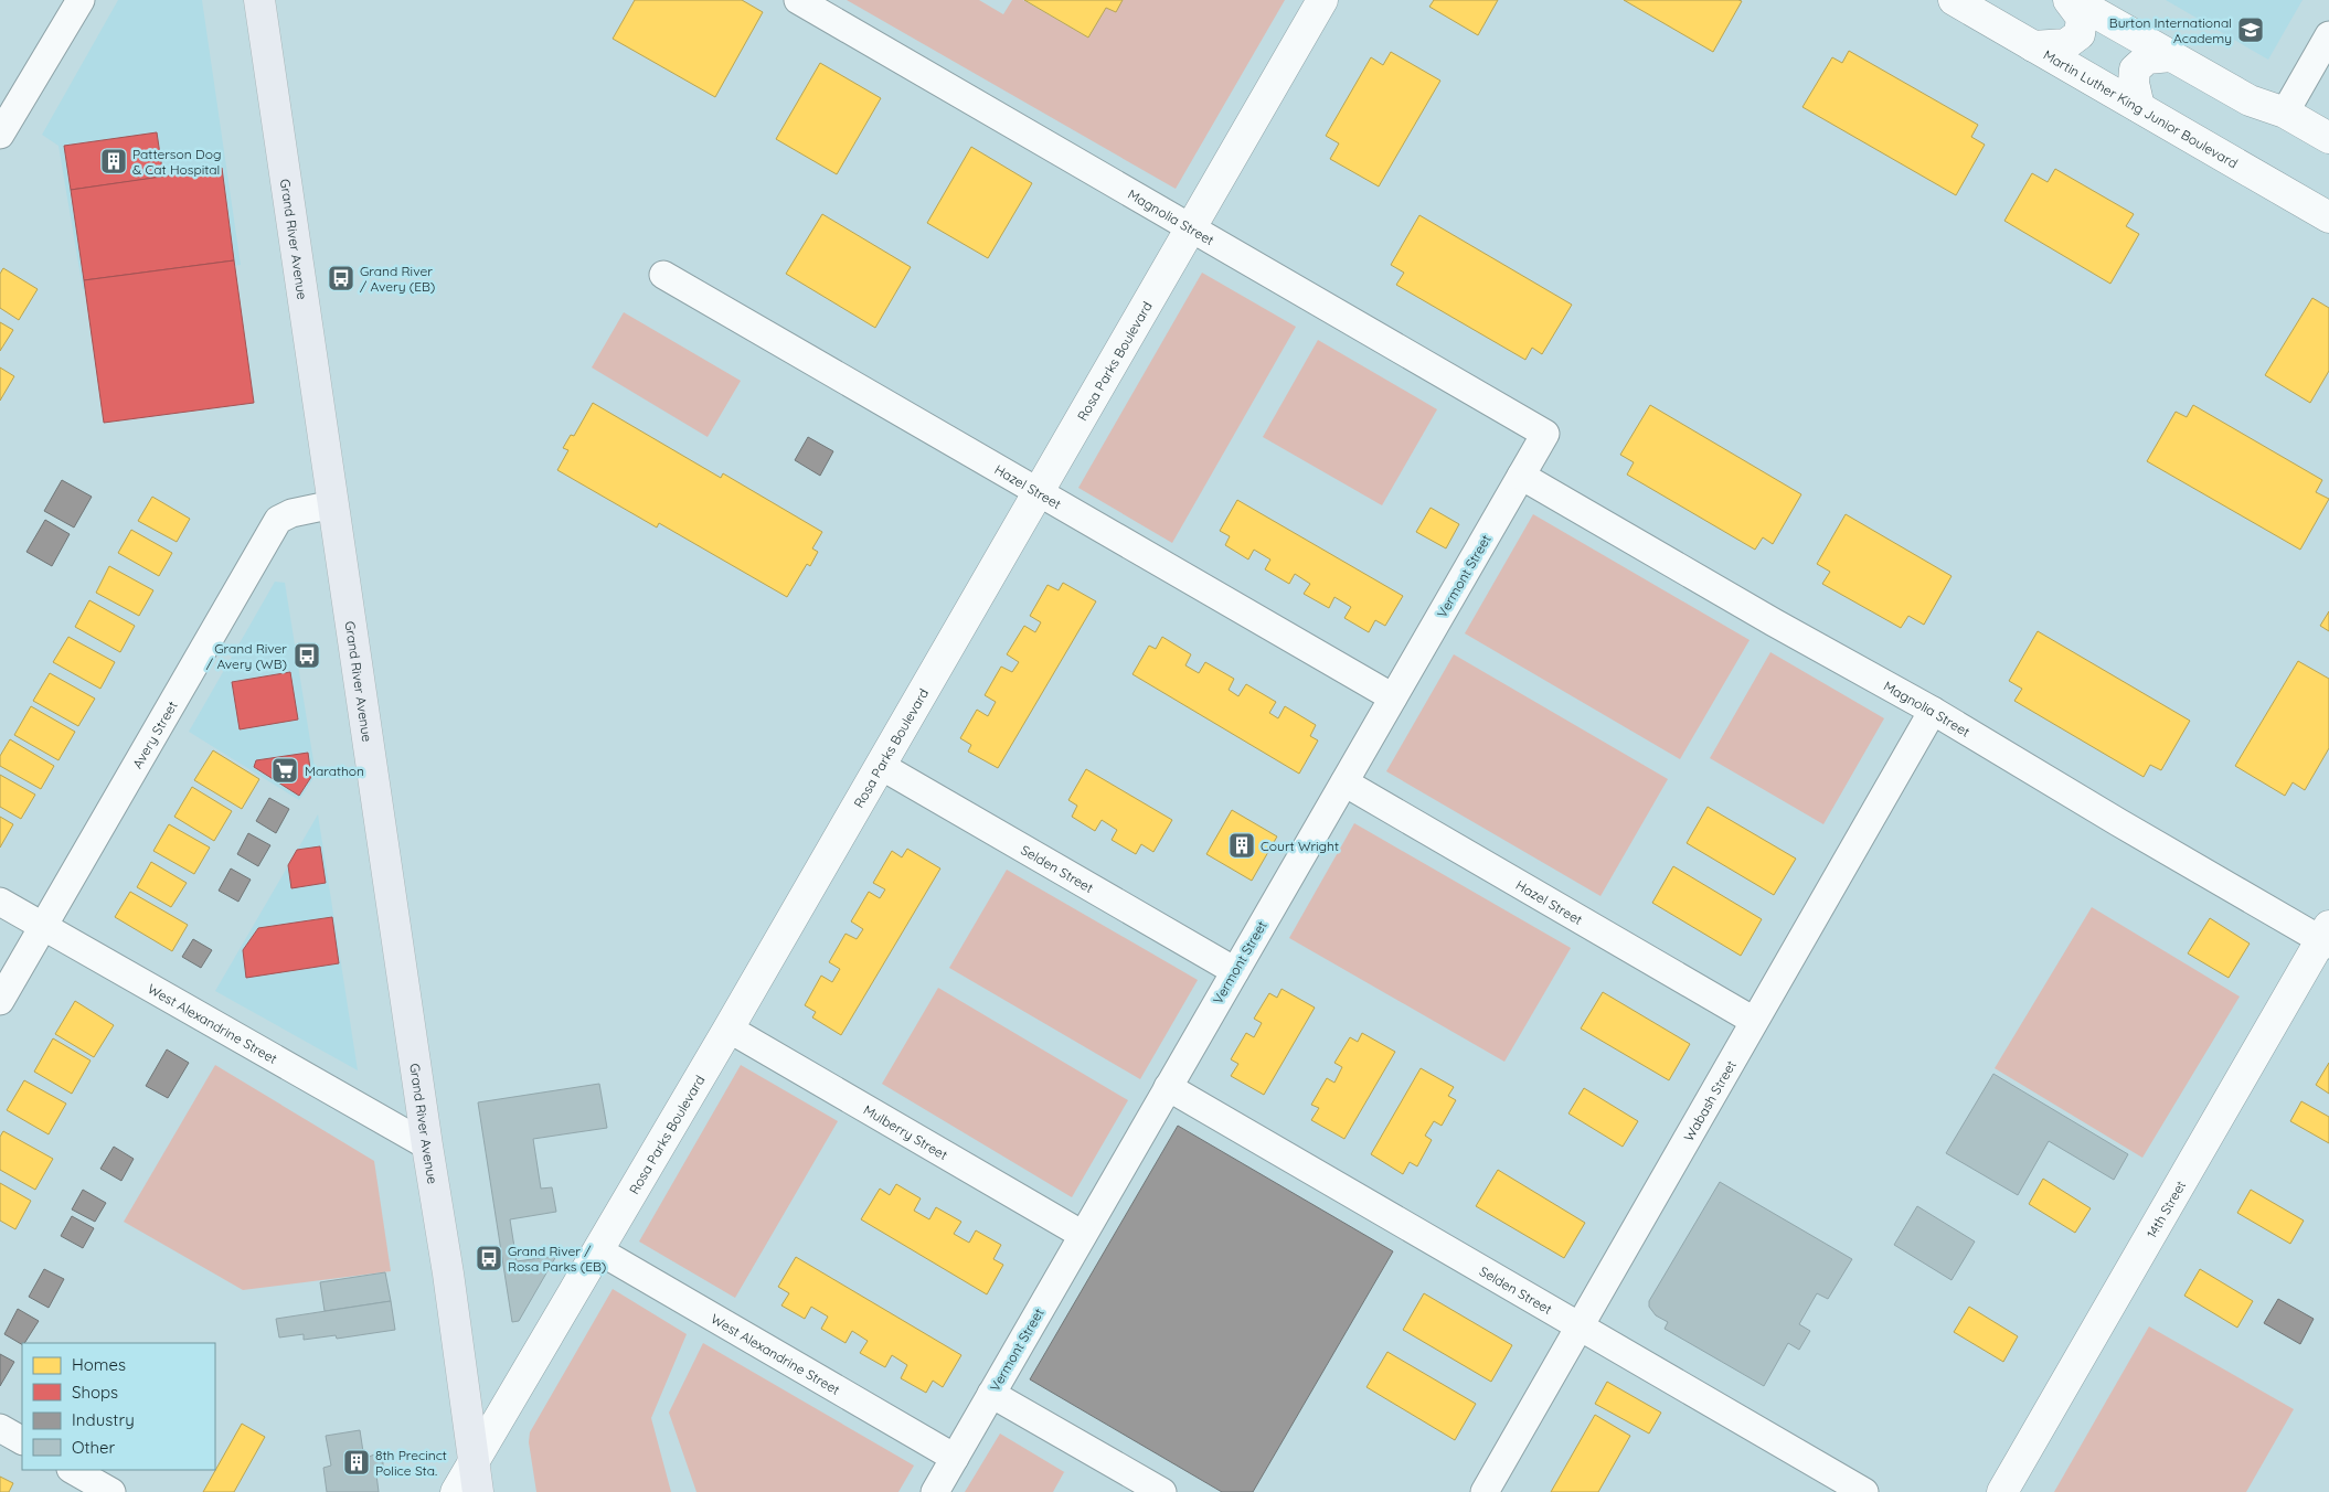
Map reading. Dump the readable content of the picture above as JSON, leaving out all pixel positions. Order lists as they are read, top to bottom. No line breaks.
{"streets":{"main road":["Grand River Avenue"],"street":["Martin Luther King Junior Boulevard","Magnolia Street","Rosa Parks Boulevard","Hazel Street","Vermont Street","Avery Street","Selden Street","West Alexandrine Street","Wabash Street","Mulberry Street","14th Street"]},"crossings":[["Magnolia Street","Rosa Parks Boulevard"],["Magnolia Street","Vermont Street"],["Magnolia Street","Wabash Street"],["Magnolia Street","14th Street"],["Grand River Avenue","Rosa Parks Boulevard"],["Grand River Avenue","Avery Street"],["Grand River Avenue","West Alexandrine Street"],["Rosa Parks Boulevard","Hazel Street"],["Rosa Parks Boulevard","Selden Street"],["Rosa Parks Boulevard","West Alexandrine Street"],["Rosa Parks Boulevard","Mulberry Street"],["Hazel Street","Vermont Street"],["Hazel Street","Wabash Street"],["Vermont Street","Selden Street"],["Vermont Street","West Alexandrine Street"],["Vermont Street","Mulberry Street"],["Avery Street","West Alexandrine Street"],["Selden Street","Wabash Street"]],"places":{"school or university":["Burton International Academy"],"building":["Patterson Dog & Cat Hospital","Court Wright","8th Precinct Police Sta."],"bus stop":["Grand River / Avery (EB)","Grand River / Avery (WB)","Grand River / Rosa Parks (EB)"],"supermarket":["Marathon"]},"legend":["Homes","Shops","Industry","Other"]}
